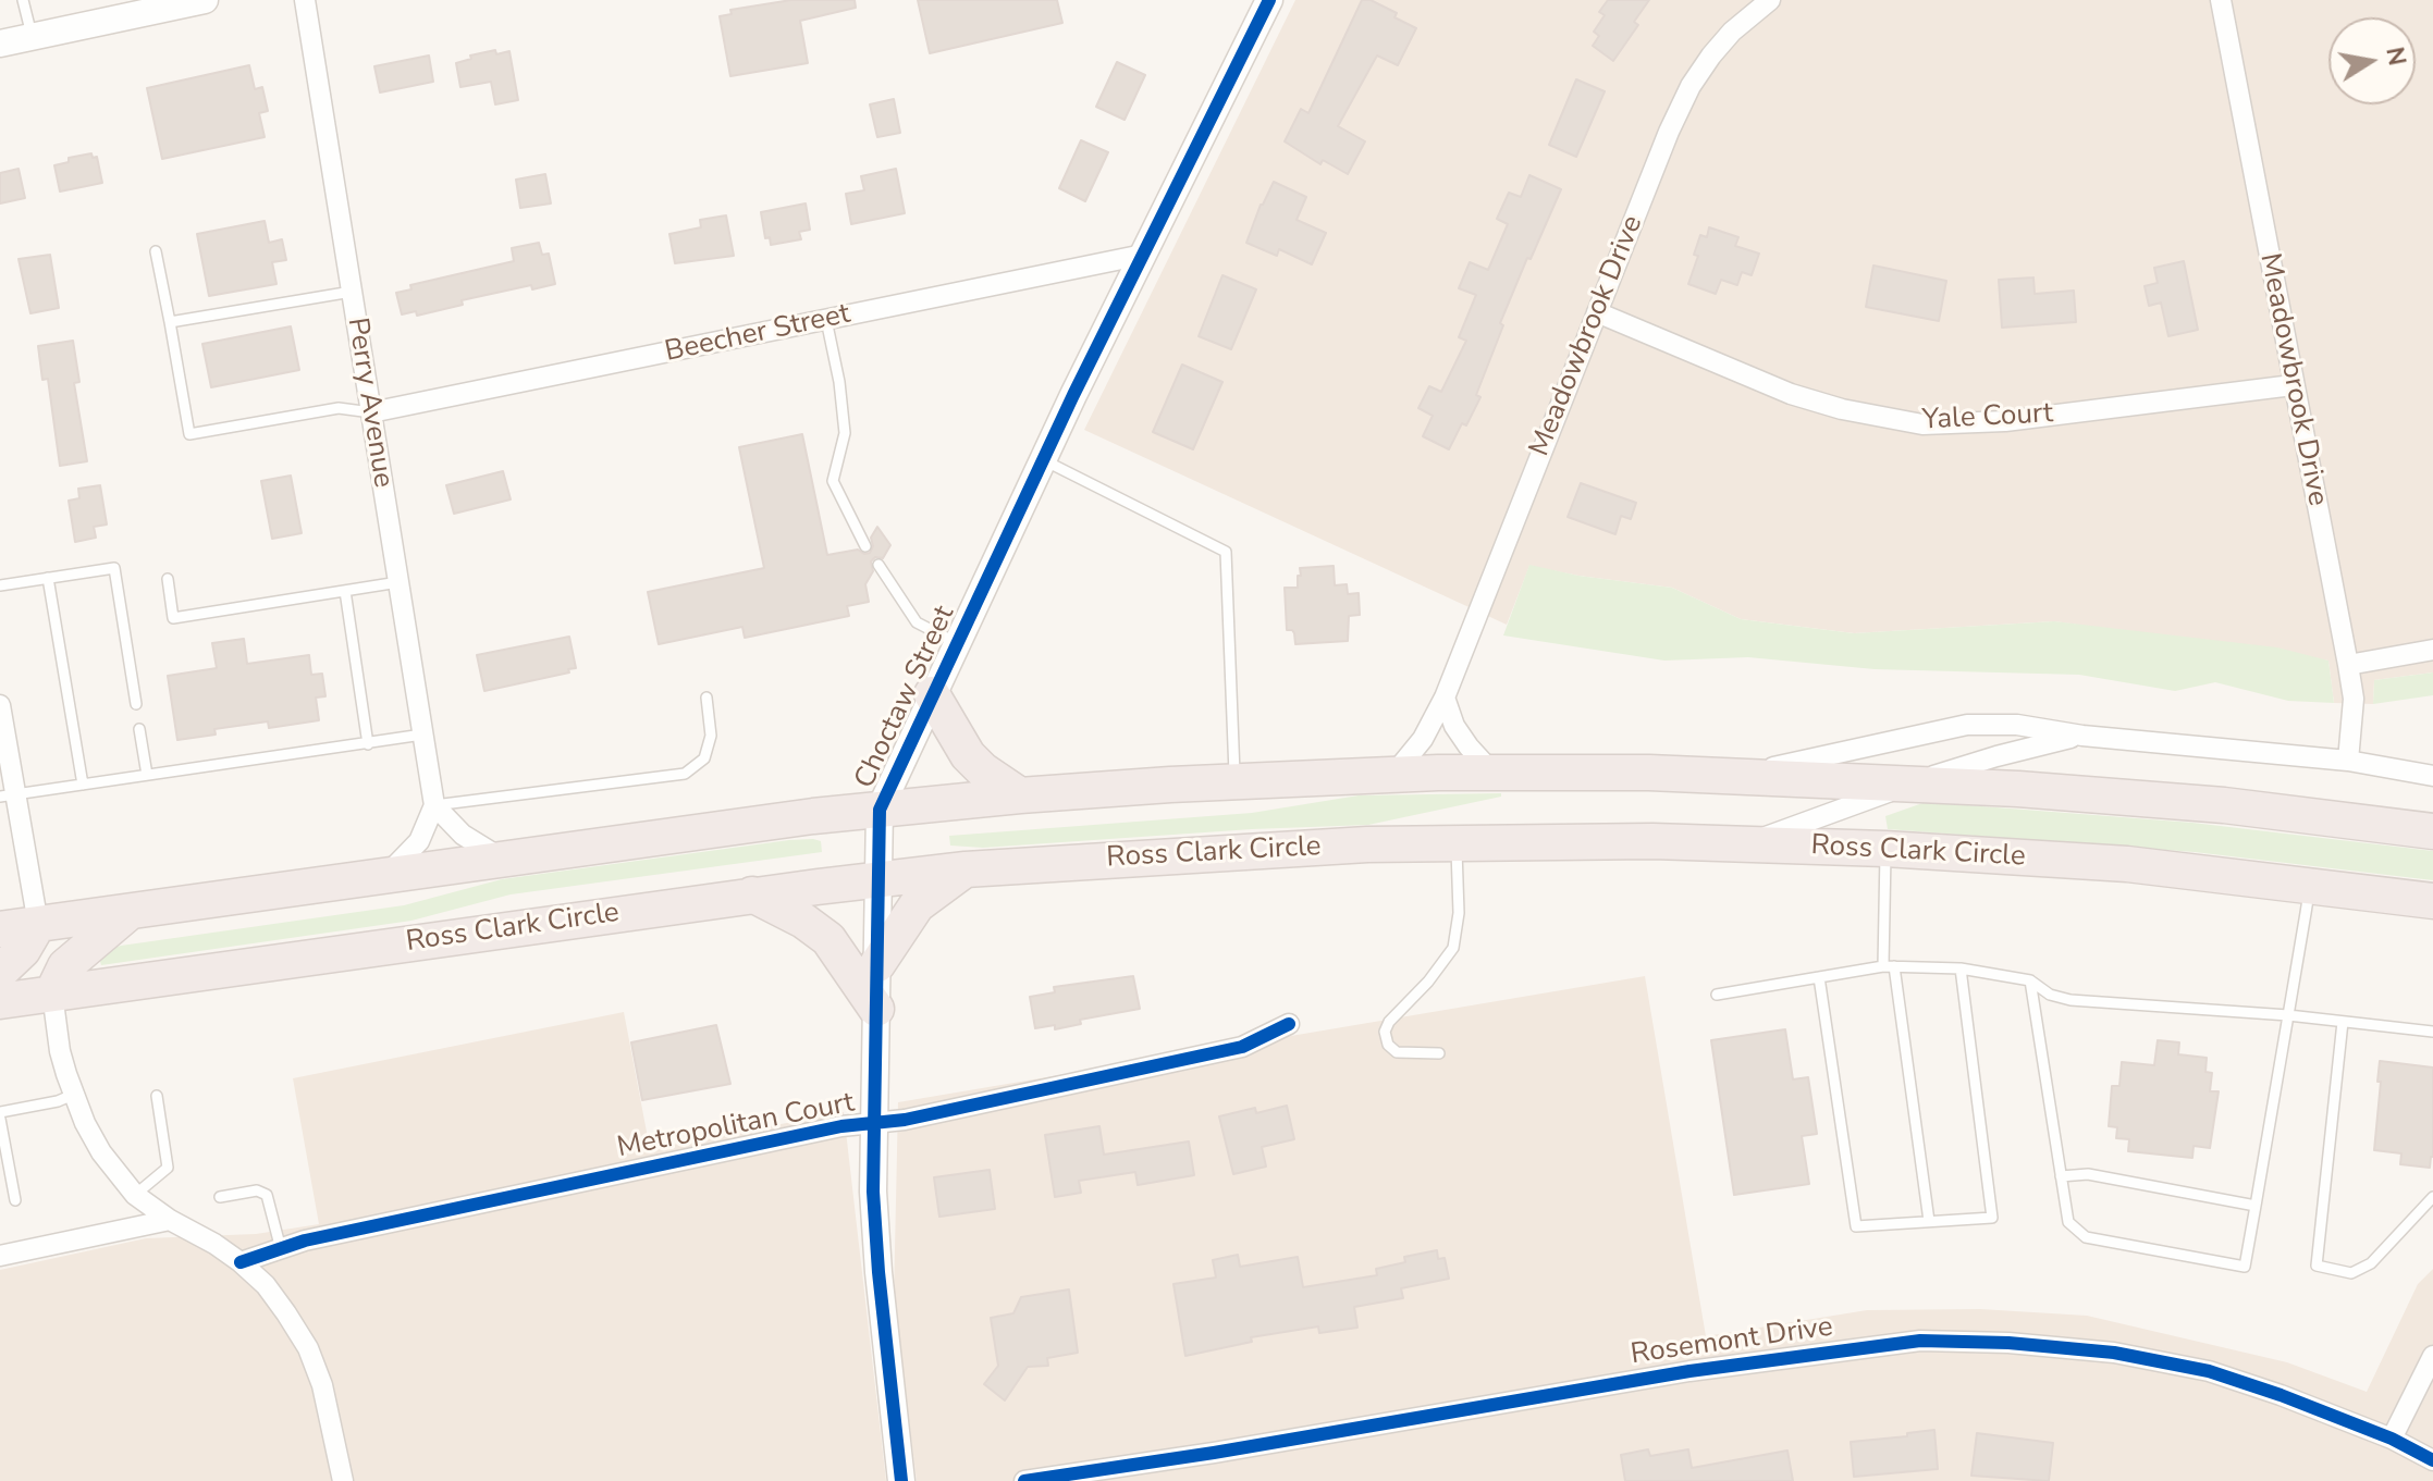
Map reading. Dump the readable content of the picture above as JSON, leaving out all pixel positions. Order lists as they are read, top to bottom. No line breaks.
{"streets":{"highway":["Ross Clark Circle"],"street":["Beecher Street","Meadowbrook Drive","Perry Avenue","Yale Court","Choctaw Street","Metropolitan Court","Rosemont Drive"]},"crossings":[["Beecher Street","Perry Avenue"],["Beecher Street","Choctaw Street"],["Meadowbrook Drive","Yale Court"],["Choctaw Street","Ross Clark Circle"],["Choctaw Street","Metropolitan Court"]],"north":"right"}
